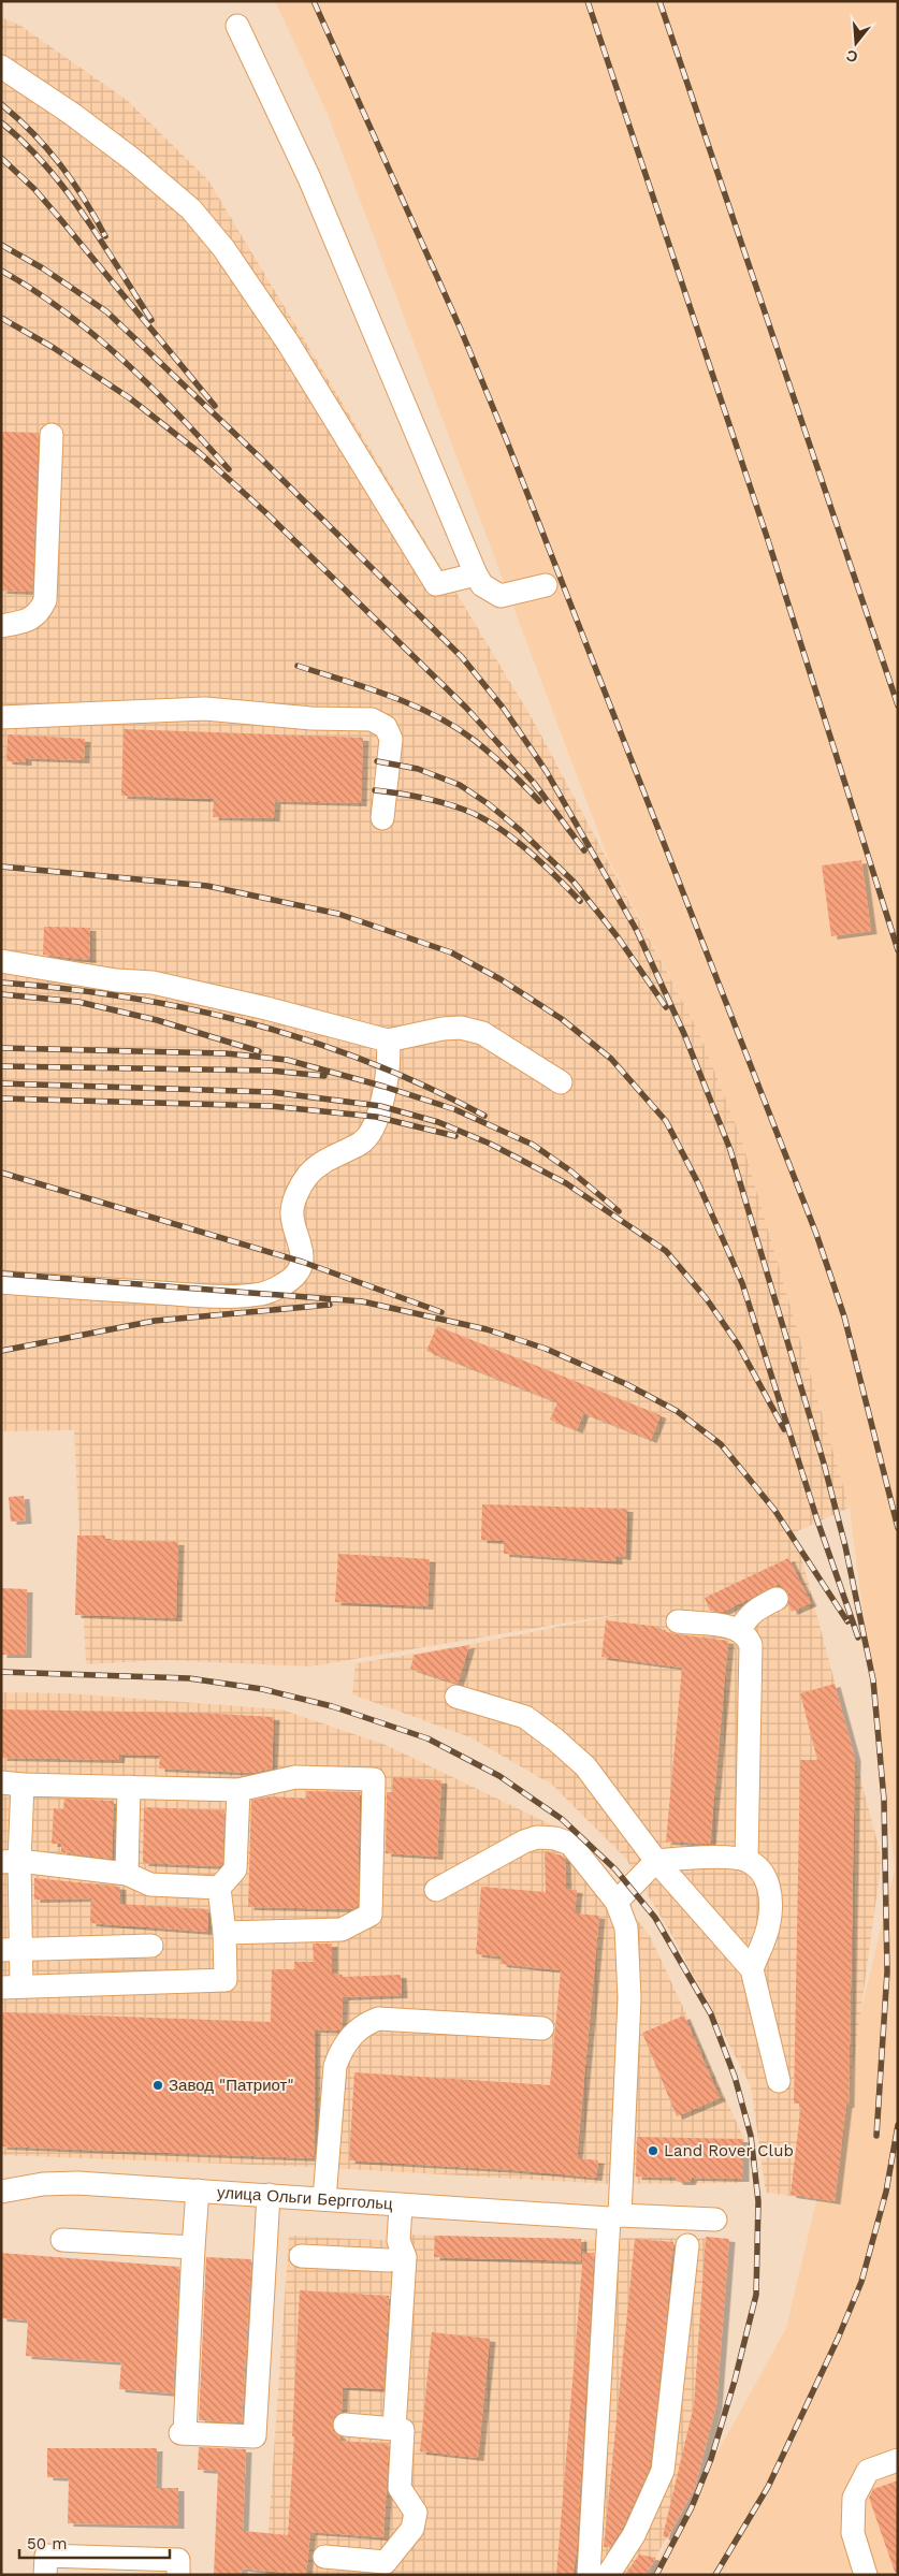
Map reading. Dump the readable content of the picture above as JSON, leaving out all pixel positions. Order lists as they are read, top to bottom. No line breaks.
{"streets":{"street":["улица Ольги Берггольц"]},"places":["Завод \"Патриот\"","Land Rover Club"],"scale_bar":"50 m","north":"bottom"}
